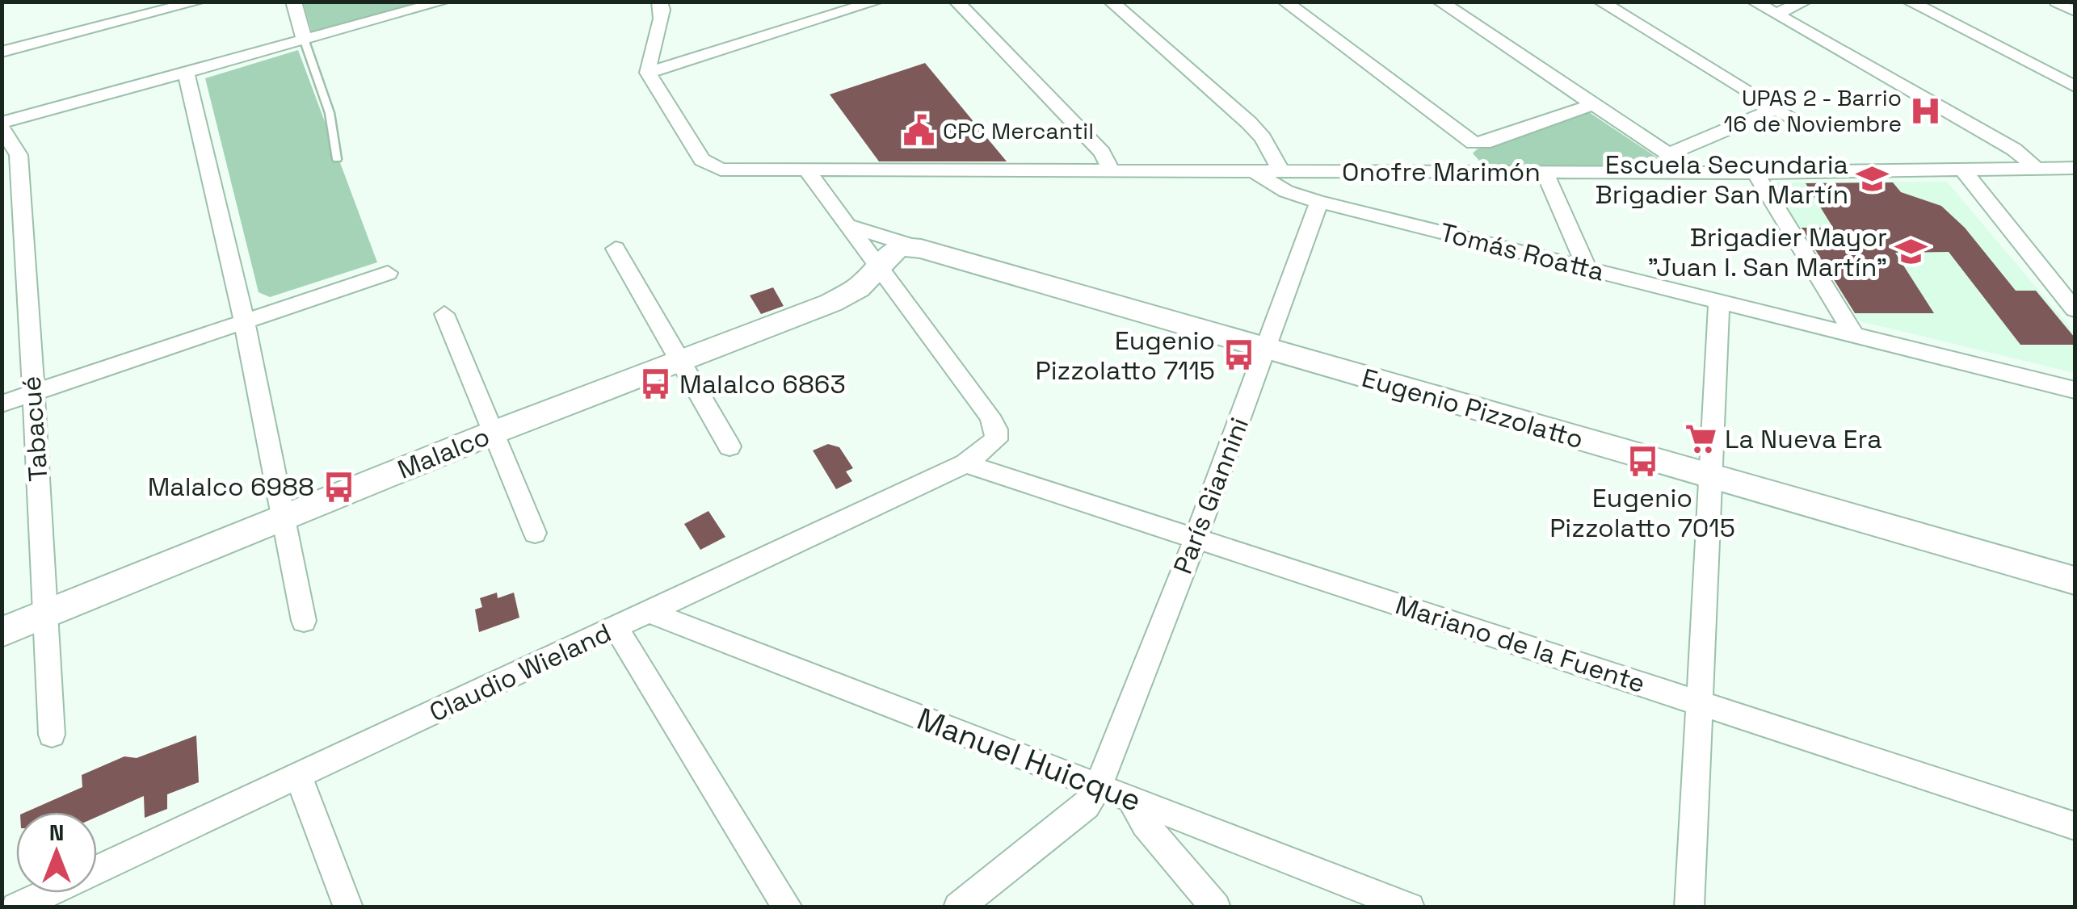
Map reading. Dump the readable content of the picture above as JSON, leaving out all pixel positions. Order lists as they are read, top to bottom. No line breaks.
{"streets":{"main road":["Eugenio Pizzolatto","Malalco"],"street":["Onofre Marimón","Tomás Roatta","Tabacué","París Giannini","Mariano de la Fuente","Claudio Wieland","Manuel Huicque"]},"crossings":[["Onofre Marimón","Tomás Roatta"],["Tomás Roatta","París Giannini"],["Eugenio Pizzolatto","París Giannini"],["Tabacué","Malalco"],["Malalco","Claudio Wieland"],["París Giannini","Mariano de la Fuente"],["París Giannini","Manuel Huicque"],["Mariano de la Fuente","Claudio Wieland"],["Claudio Wieland","Manuel Huicque"]],"places":{"hospital":["UPAS 2 - Barrio 16 de Noviembre"],"public building":["CPC Mercantil"],"school or university":["Escuela Secundaria Brigadier San Martín","Brigadier Mayor \"Juan I. San Martín\""],"bus stop":["Eugenio Pizzolatto 7115","Malalco 6863","Eugenio Pizzolatto 7015","Malalco 6988"],"supermarket":["La Nueva Era"]},"north":"top"}
